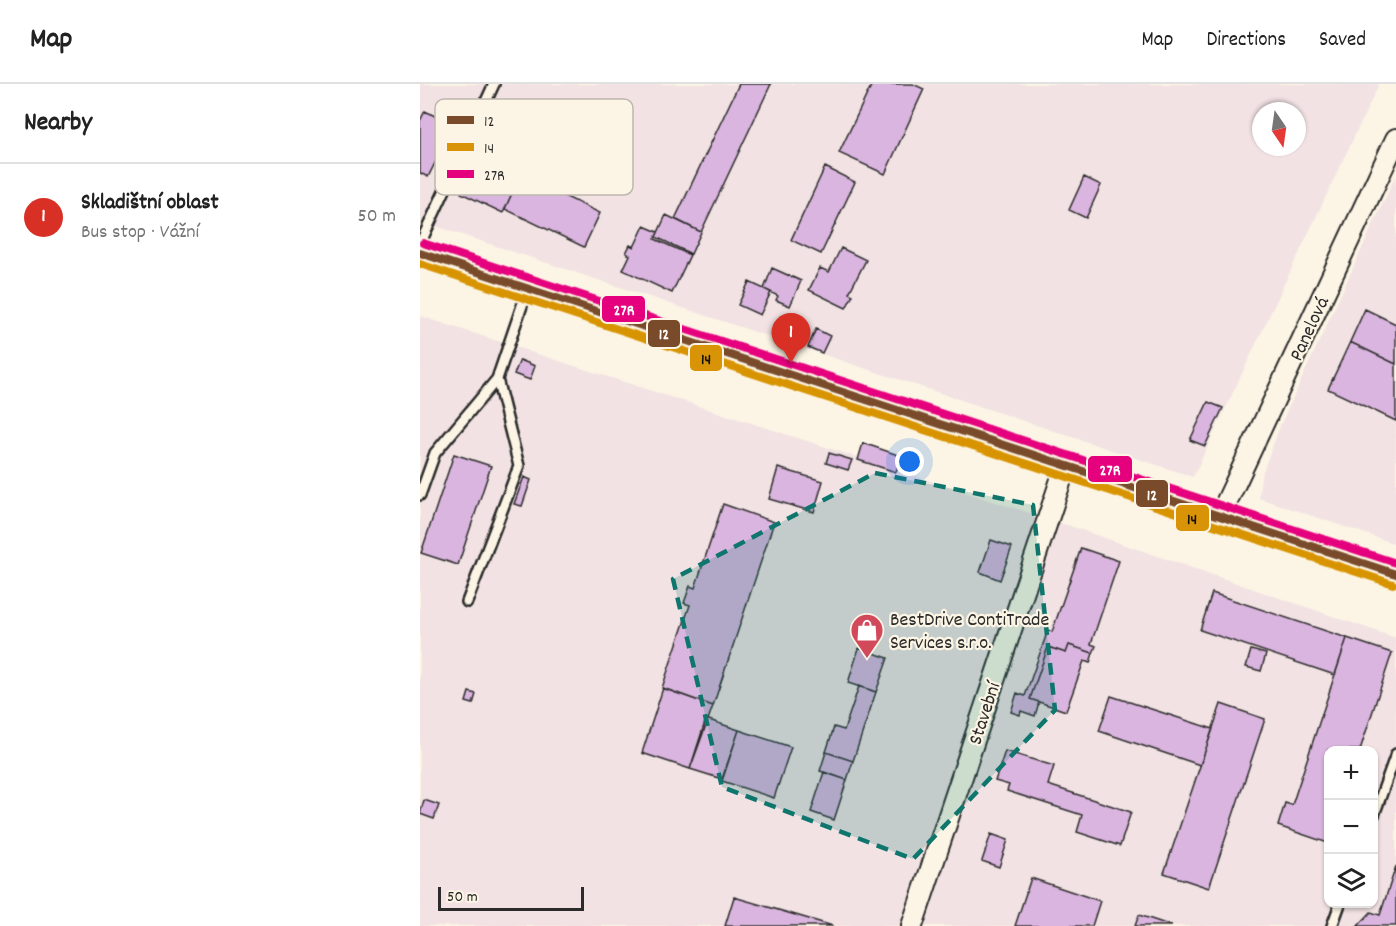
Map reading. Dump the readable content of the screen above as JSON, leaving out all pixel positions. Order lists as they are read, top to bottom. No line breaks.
{"streets":{"street":["Panelová","Stavební"]},"places":{"shop":["BestDrive ContiTrade Services s.r.o."]},"lines":["transit line 27R","transit line 12","transit line 14"],"legend":["12","14","27R"],"scale_bar":"50 m","north":"bottom","page":{"header":"Map","nav":["Map","Directions","Saved"],"heading":"Nearby","list":[{"mark":"1","name":"Skladištní oblast","note":"Bus stop · Vážní","value":"50 m"}],"pins":"1","map_buttons":["+","−"],"scale":"50 m"}}
